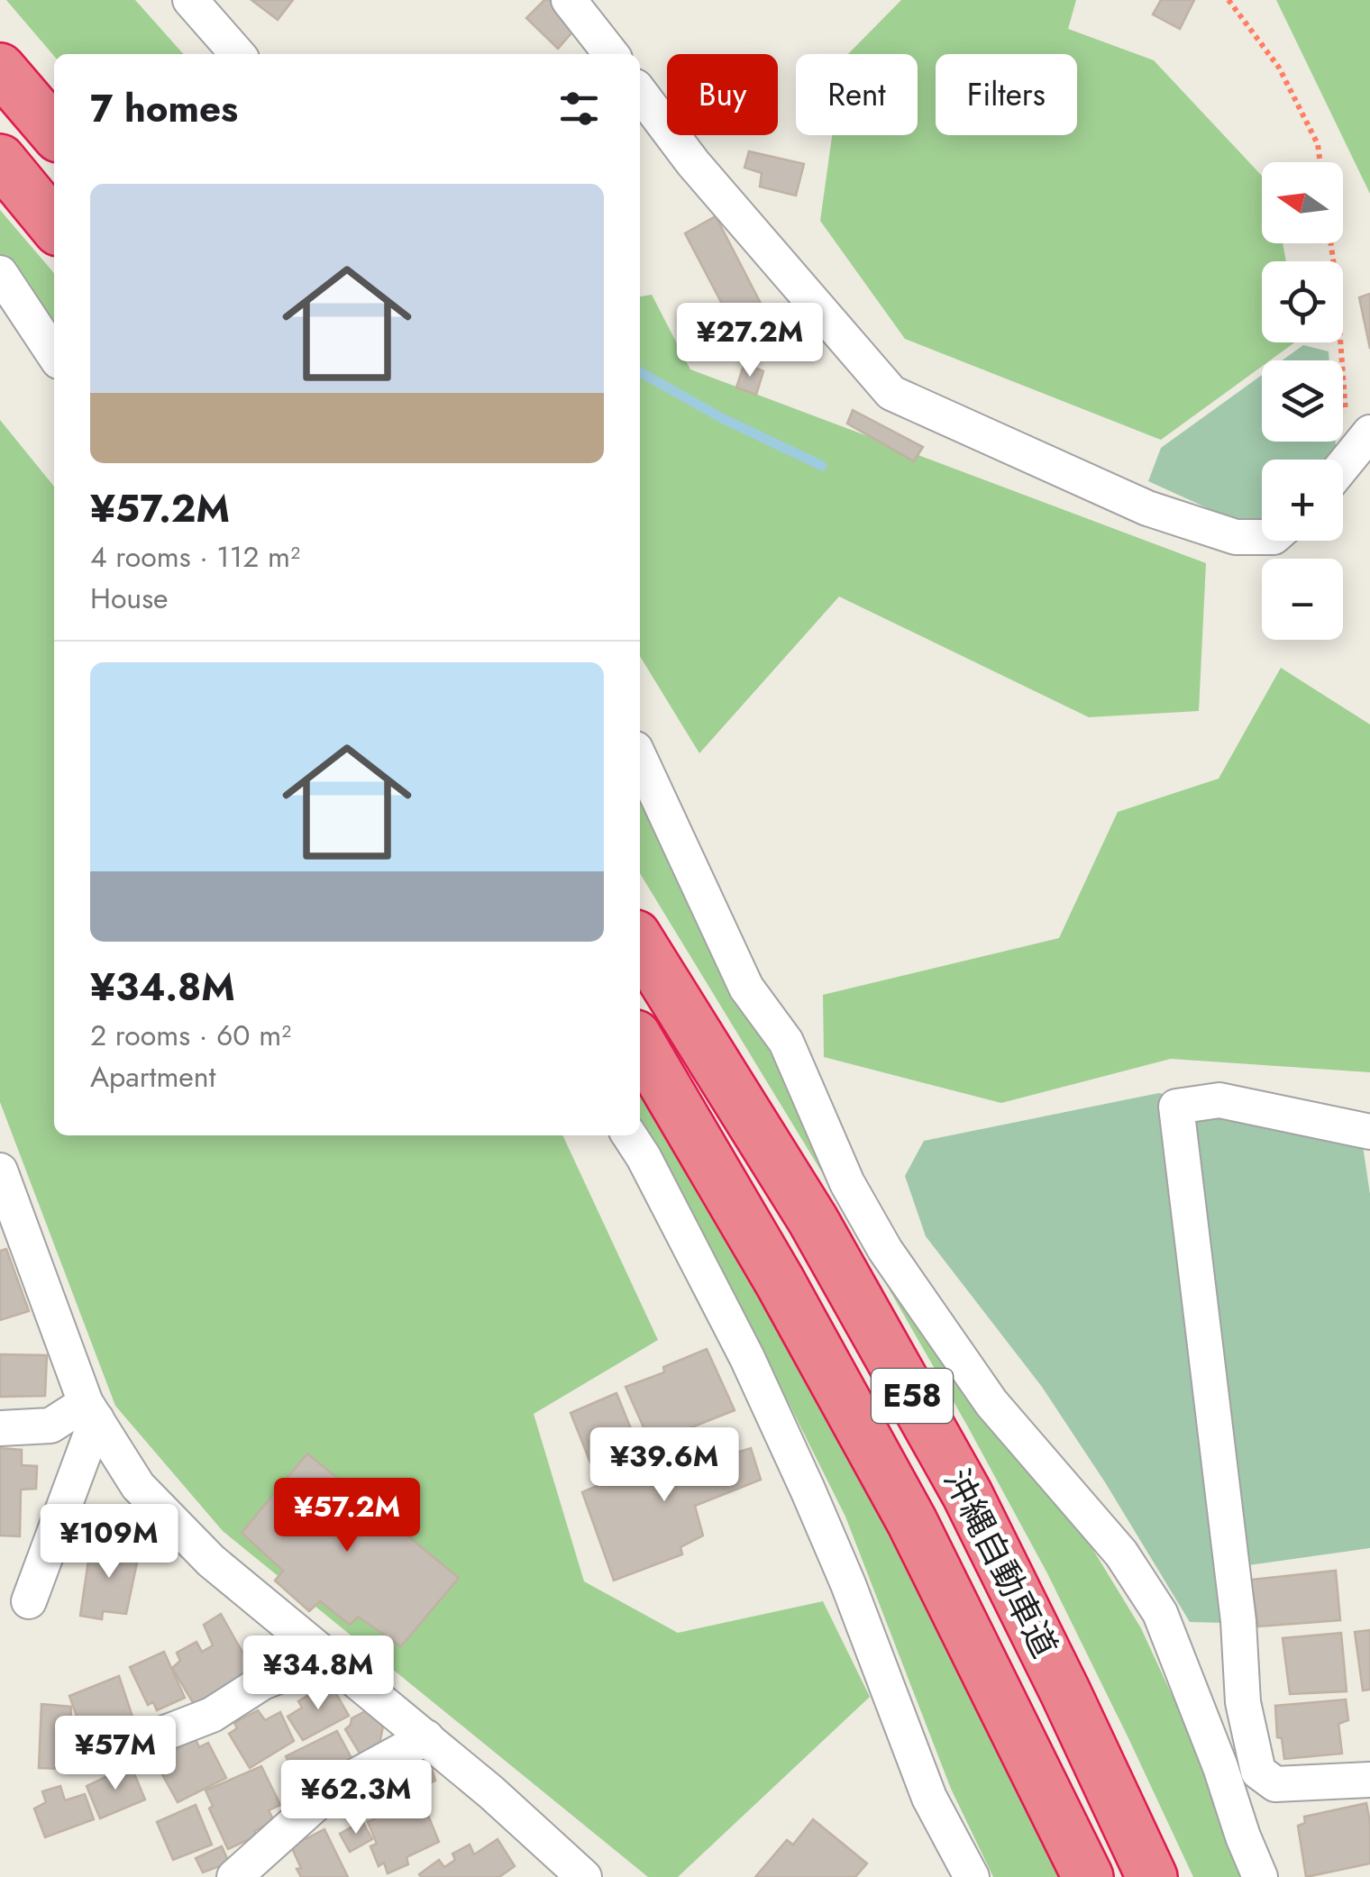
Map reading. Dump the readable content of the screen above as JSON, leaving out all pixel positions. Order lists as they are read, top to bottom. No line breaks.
{"streets":{"highway":["E58","沖縄自動車道"]},"north":"left","page":{"chip":["Buy","Rent","Filters"],"heading":"7 homes","map_buttons":["+","−"],"list":[{"name":"¥57.2M","note":"4 rooms · 112 m² · House"},{"name":"¥34.8M","note":"2 rooms · 60 m² · Apartment"}],"price":["¥27.2M","¥39.6M","¥57.2M","¥109M","¥34.8M","¥57M","¥62.3M"]}}
